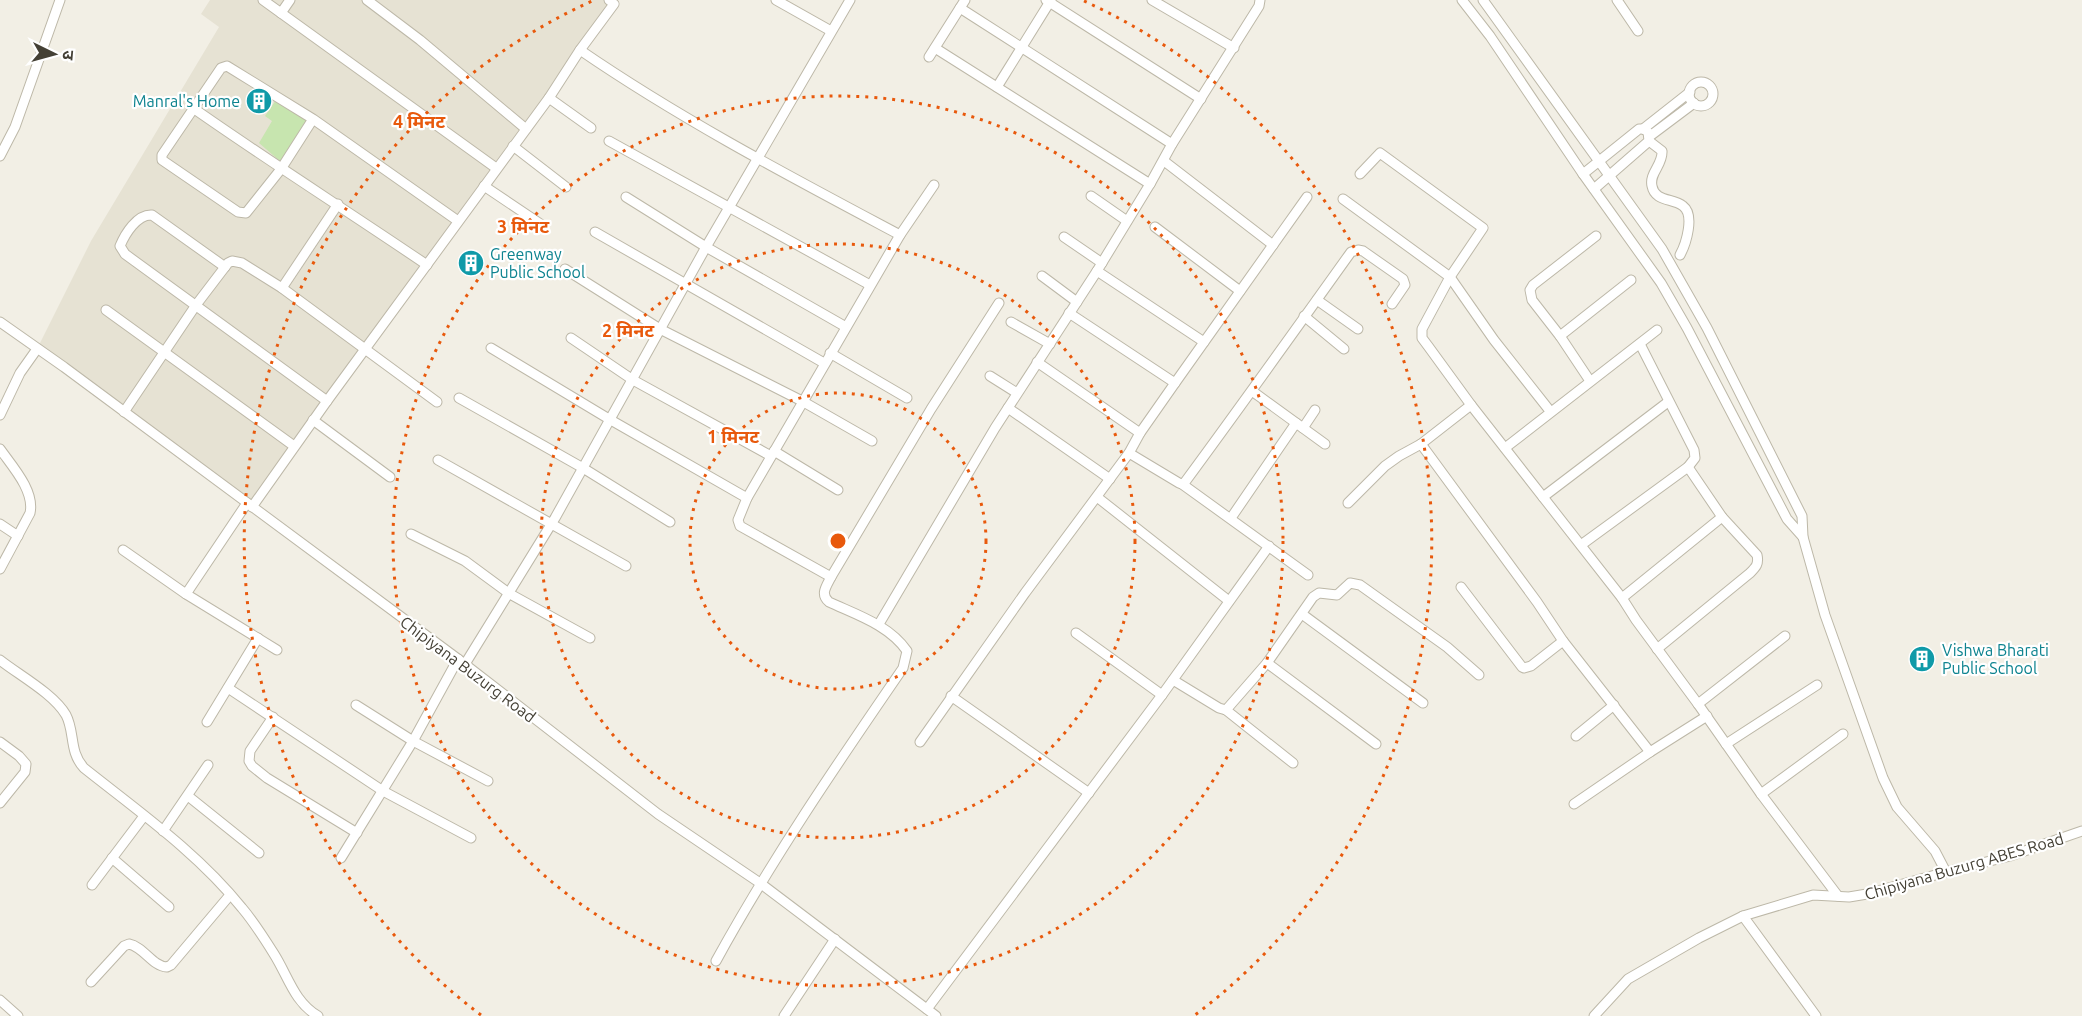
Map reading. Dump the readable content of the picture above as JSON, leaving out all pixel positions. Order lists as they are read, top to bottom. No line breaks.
{"streets":{"street":["Chipiyana Buzurg Road","Chipiyana Buzurg ABES Road"]},"places":{"building":["Manral's Home","Greenway Public School","Vishwa Bharati Public School"]},"north":"right","rings":["4 मिनट","3 मिनट","2 मिनट","1 मिनट"]}
